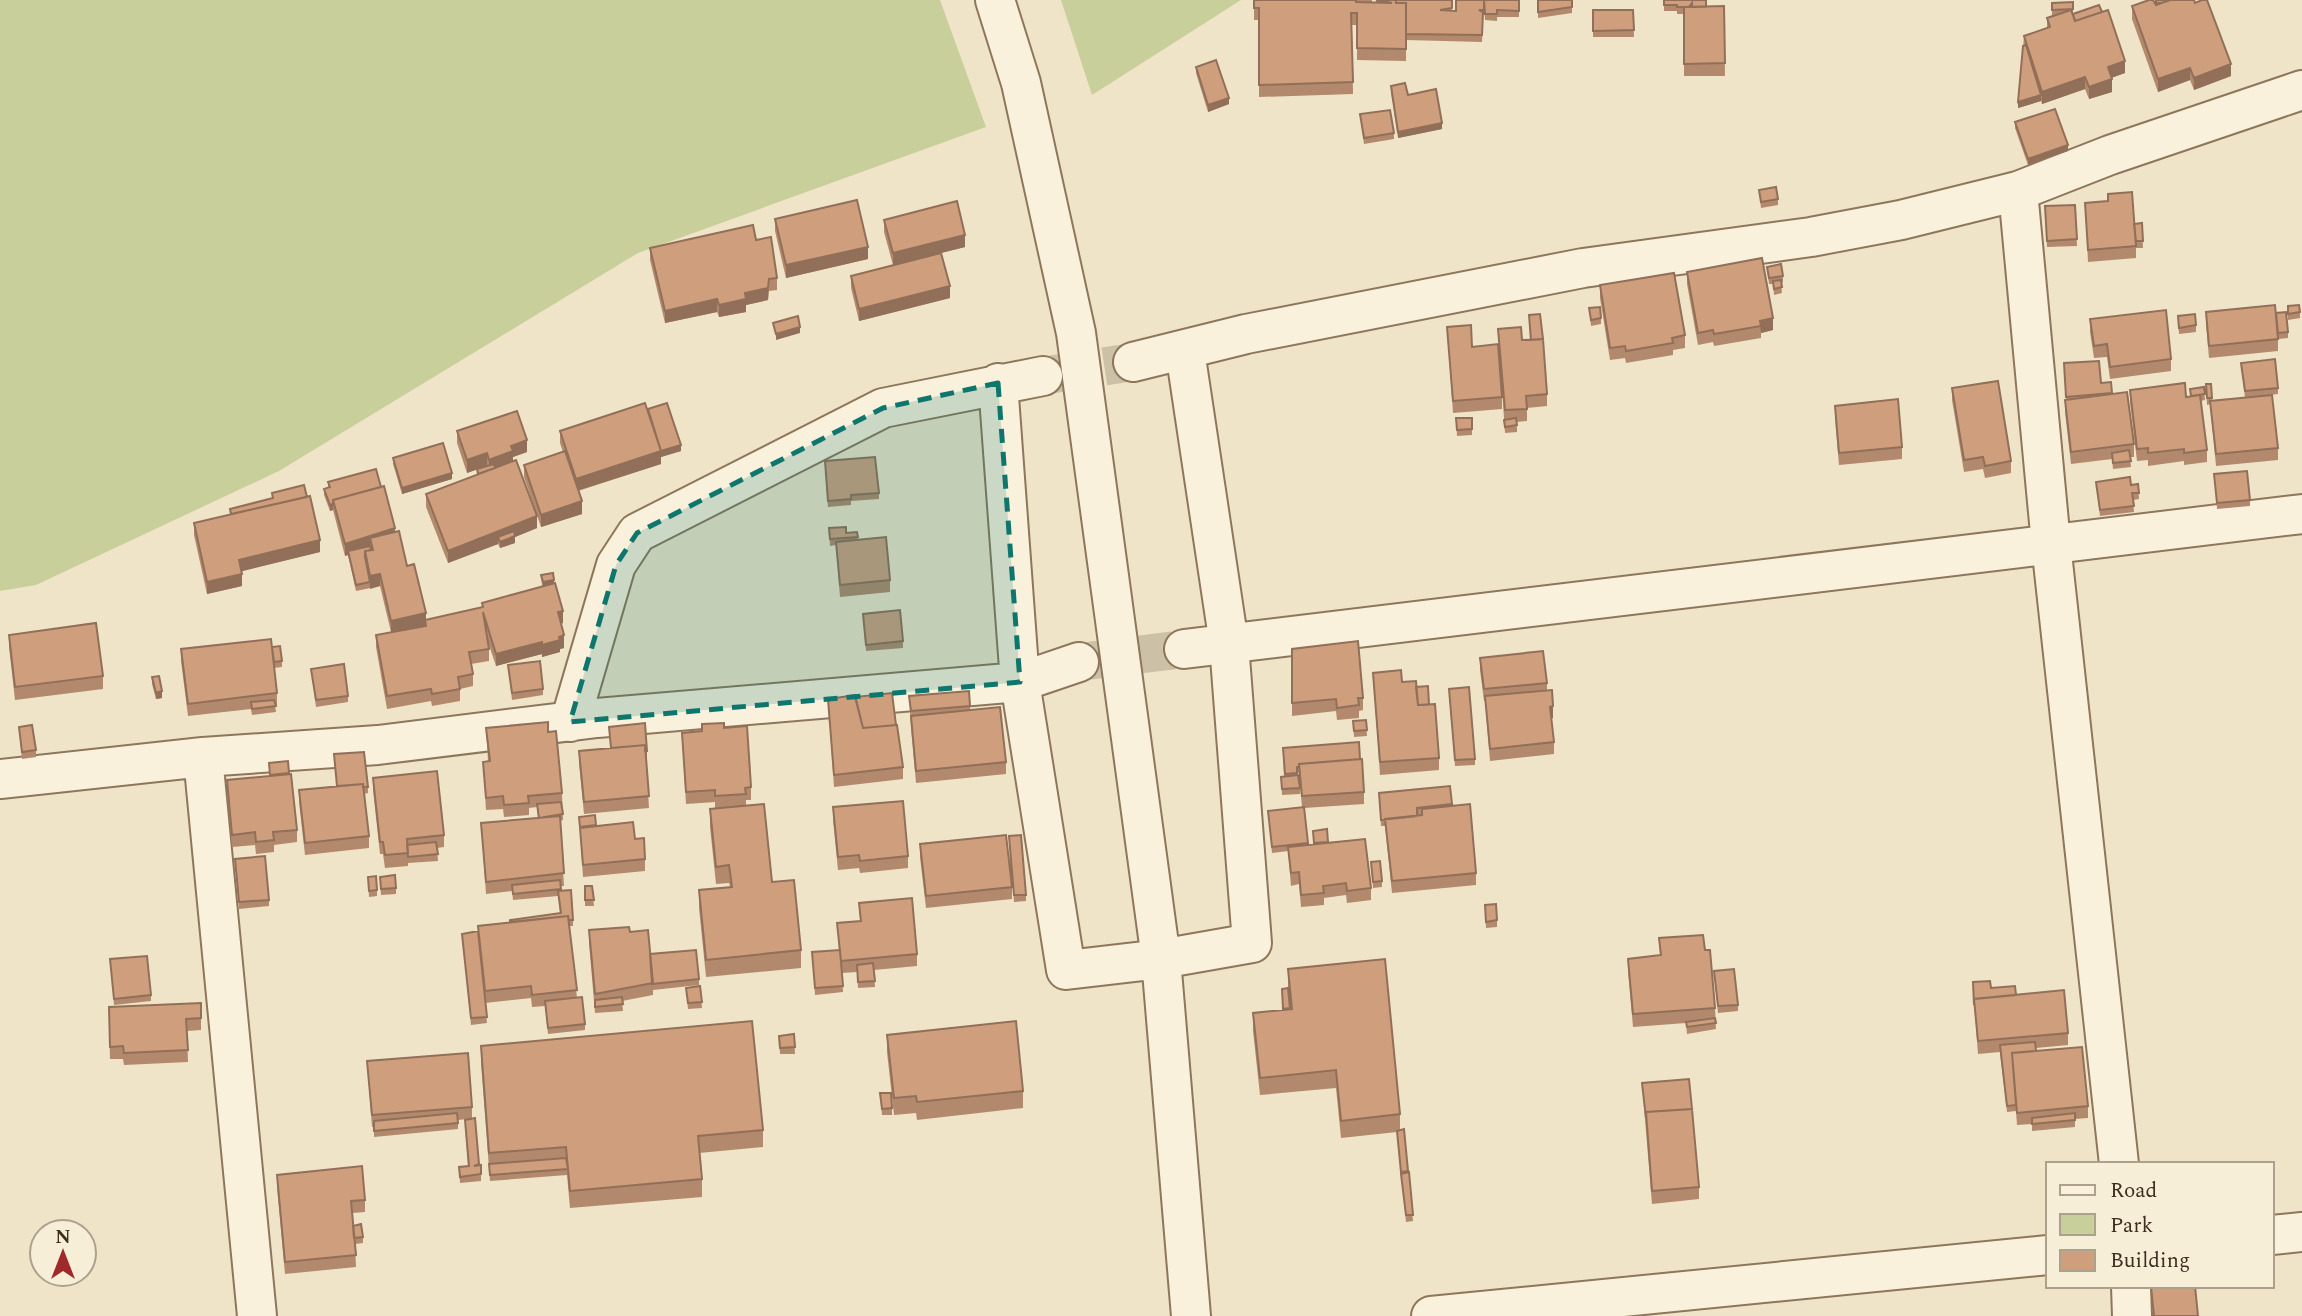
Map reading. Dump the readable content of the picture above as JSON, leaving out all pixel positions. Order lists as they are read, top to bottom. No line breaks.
{"legend":["Road","Park","Building"],"north":"top"}
